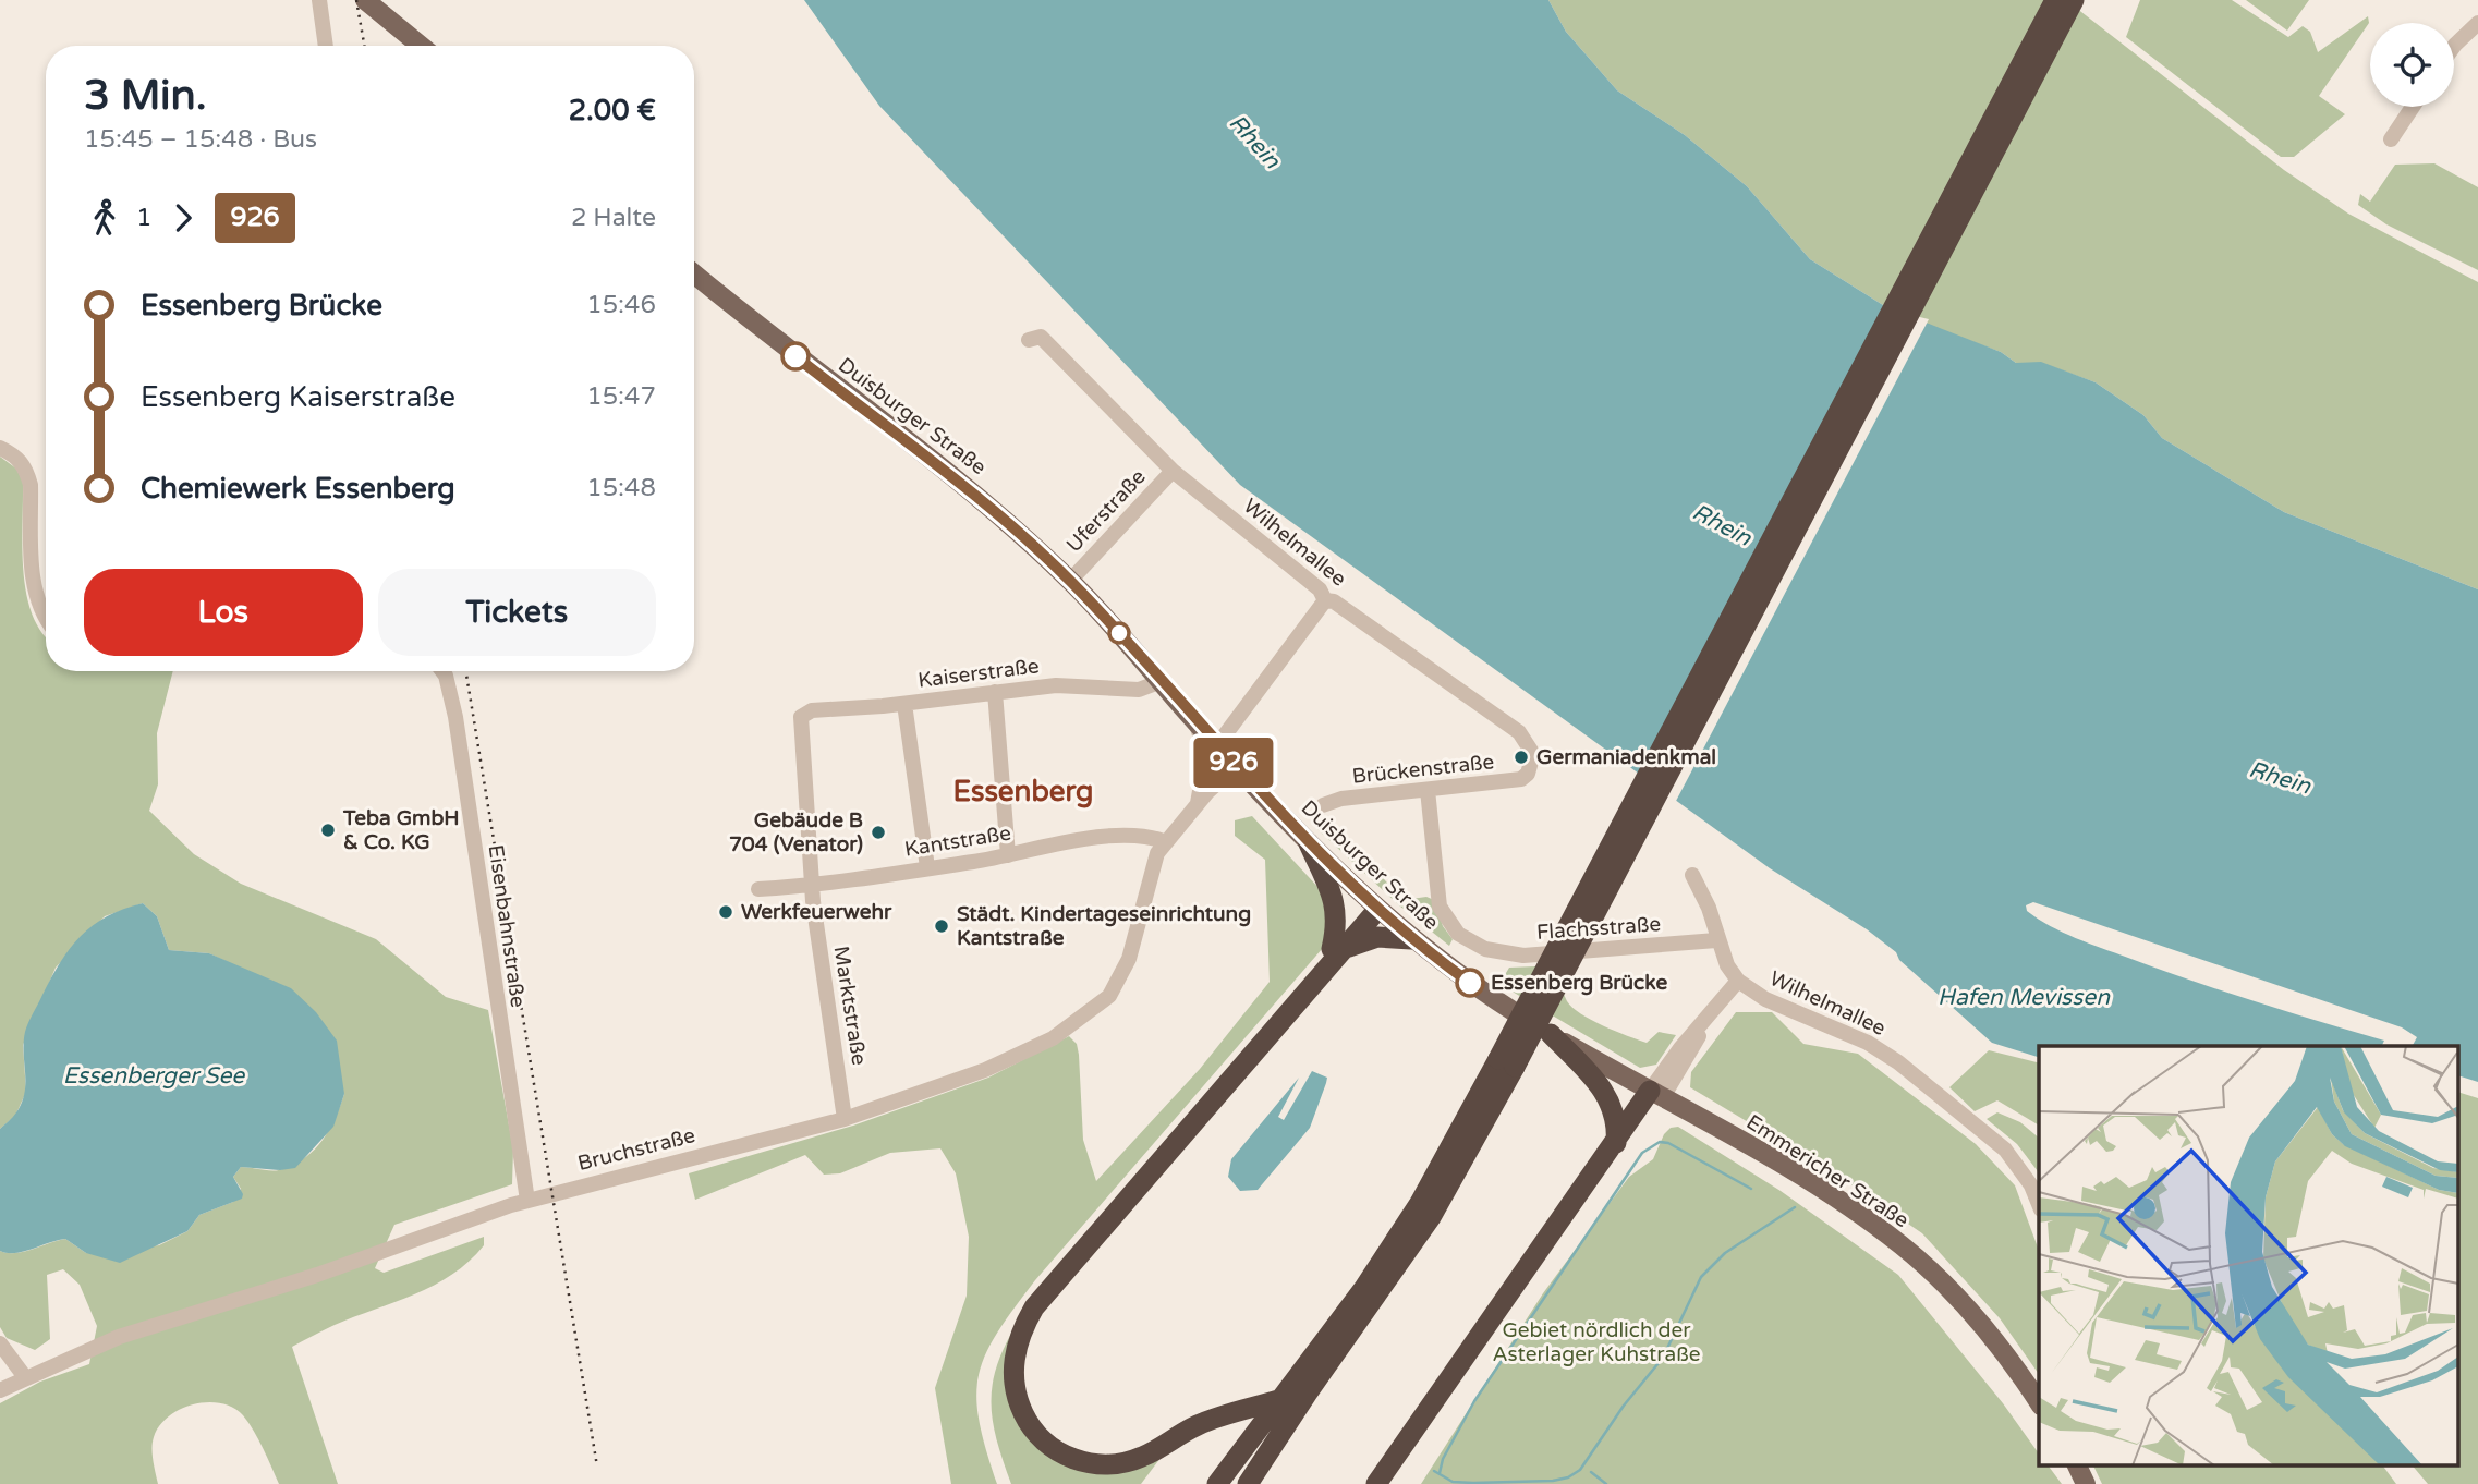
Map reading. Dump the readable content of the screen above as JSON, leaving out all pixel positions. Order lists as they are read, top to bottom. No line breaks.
{"streets":{"main road":["Duisburger Straße","Emmericher Straße"],"street":["Uferstraße","Wilhelmallee","Kaiserstraße","Brückenstraße","Kantstraße","Eisenbahnstraße","Flachsstraße","Marktstraße","Bruchstraße"]},"crossings":[["Duisburger Straße","Uferstraße"],["Duisburger Straße","Kaiserstraße"],["Duisburger Straße","Bruchstraße"],["Duisburger Straße","Emmericher Straße"],["Uferstraße","Wilhelmallee"],["Wilhelmallee","Brückenstraße"],["Wilhelmallee","Flachsstraße"],["Kaiserstraße","Marktstraße"],["Brückenstraße","Flachsstraße"],["Kantstraße","Marktstraße"],["Kantstraße","Bruchstraße"],["Eisenbahnstraße","Bruchstraße"],["Marktstraße","Bruchstraße"]],"districts":["Essenberg"],"water":["Rhein","Hafen Mevissen","Essenberger See"],"parks":["Gebiet nördlich der Asterlager Kuhstraße"],"places":["Germaniadenkmal","Teba GmbH & Co. KG","Gebäude B 704 (Venator)","Werkfeuerwehr","Städt. Kindertageseinrichtung Kantstraße","Essenberg Brücke"],"lines":["bus line 926"],"page":{"on_map":"926","heading":["3 Min.","15:45 – 15:48 · Bus","2.00 €"],"legs":["1","926","2 Halte"],"list":[{"name":"Essenberg Brücke","value":"15:46"},{"name":"Essenberg Kaiserstraße","value":"15:47"},{"name":"Chemiewerk Essenberg","value":"15:48"}],"buttons":["Los","Tickets"]}}
